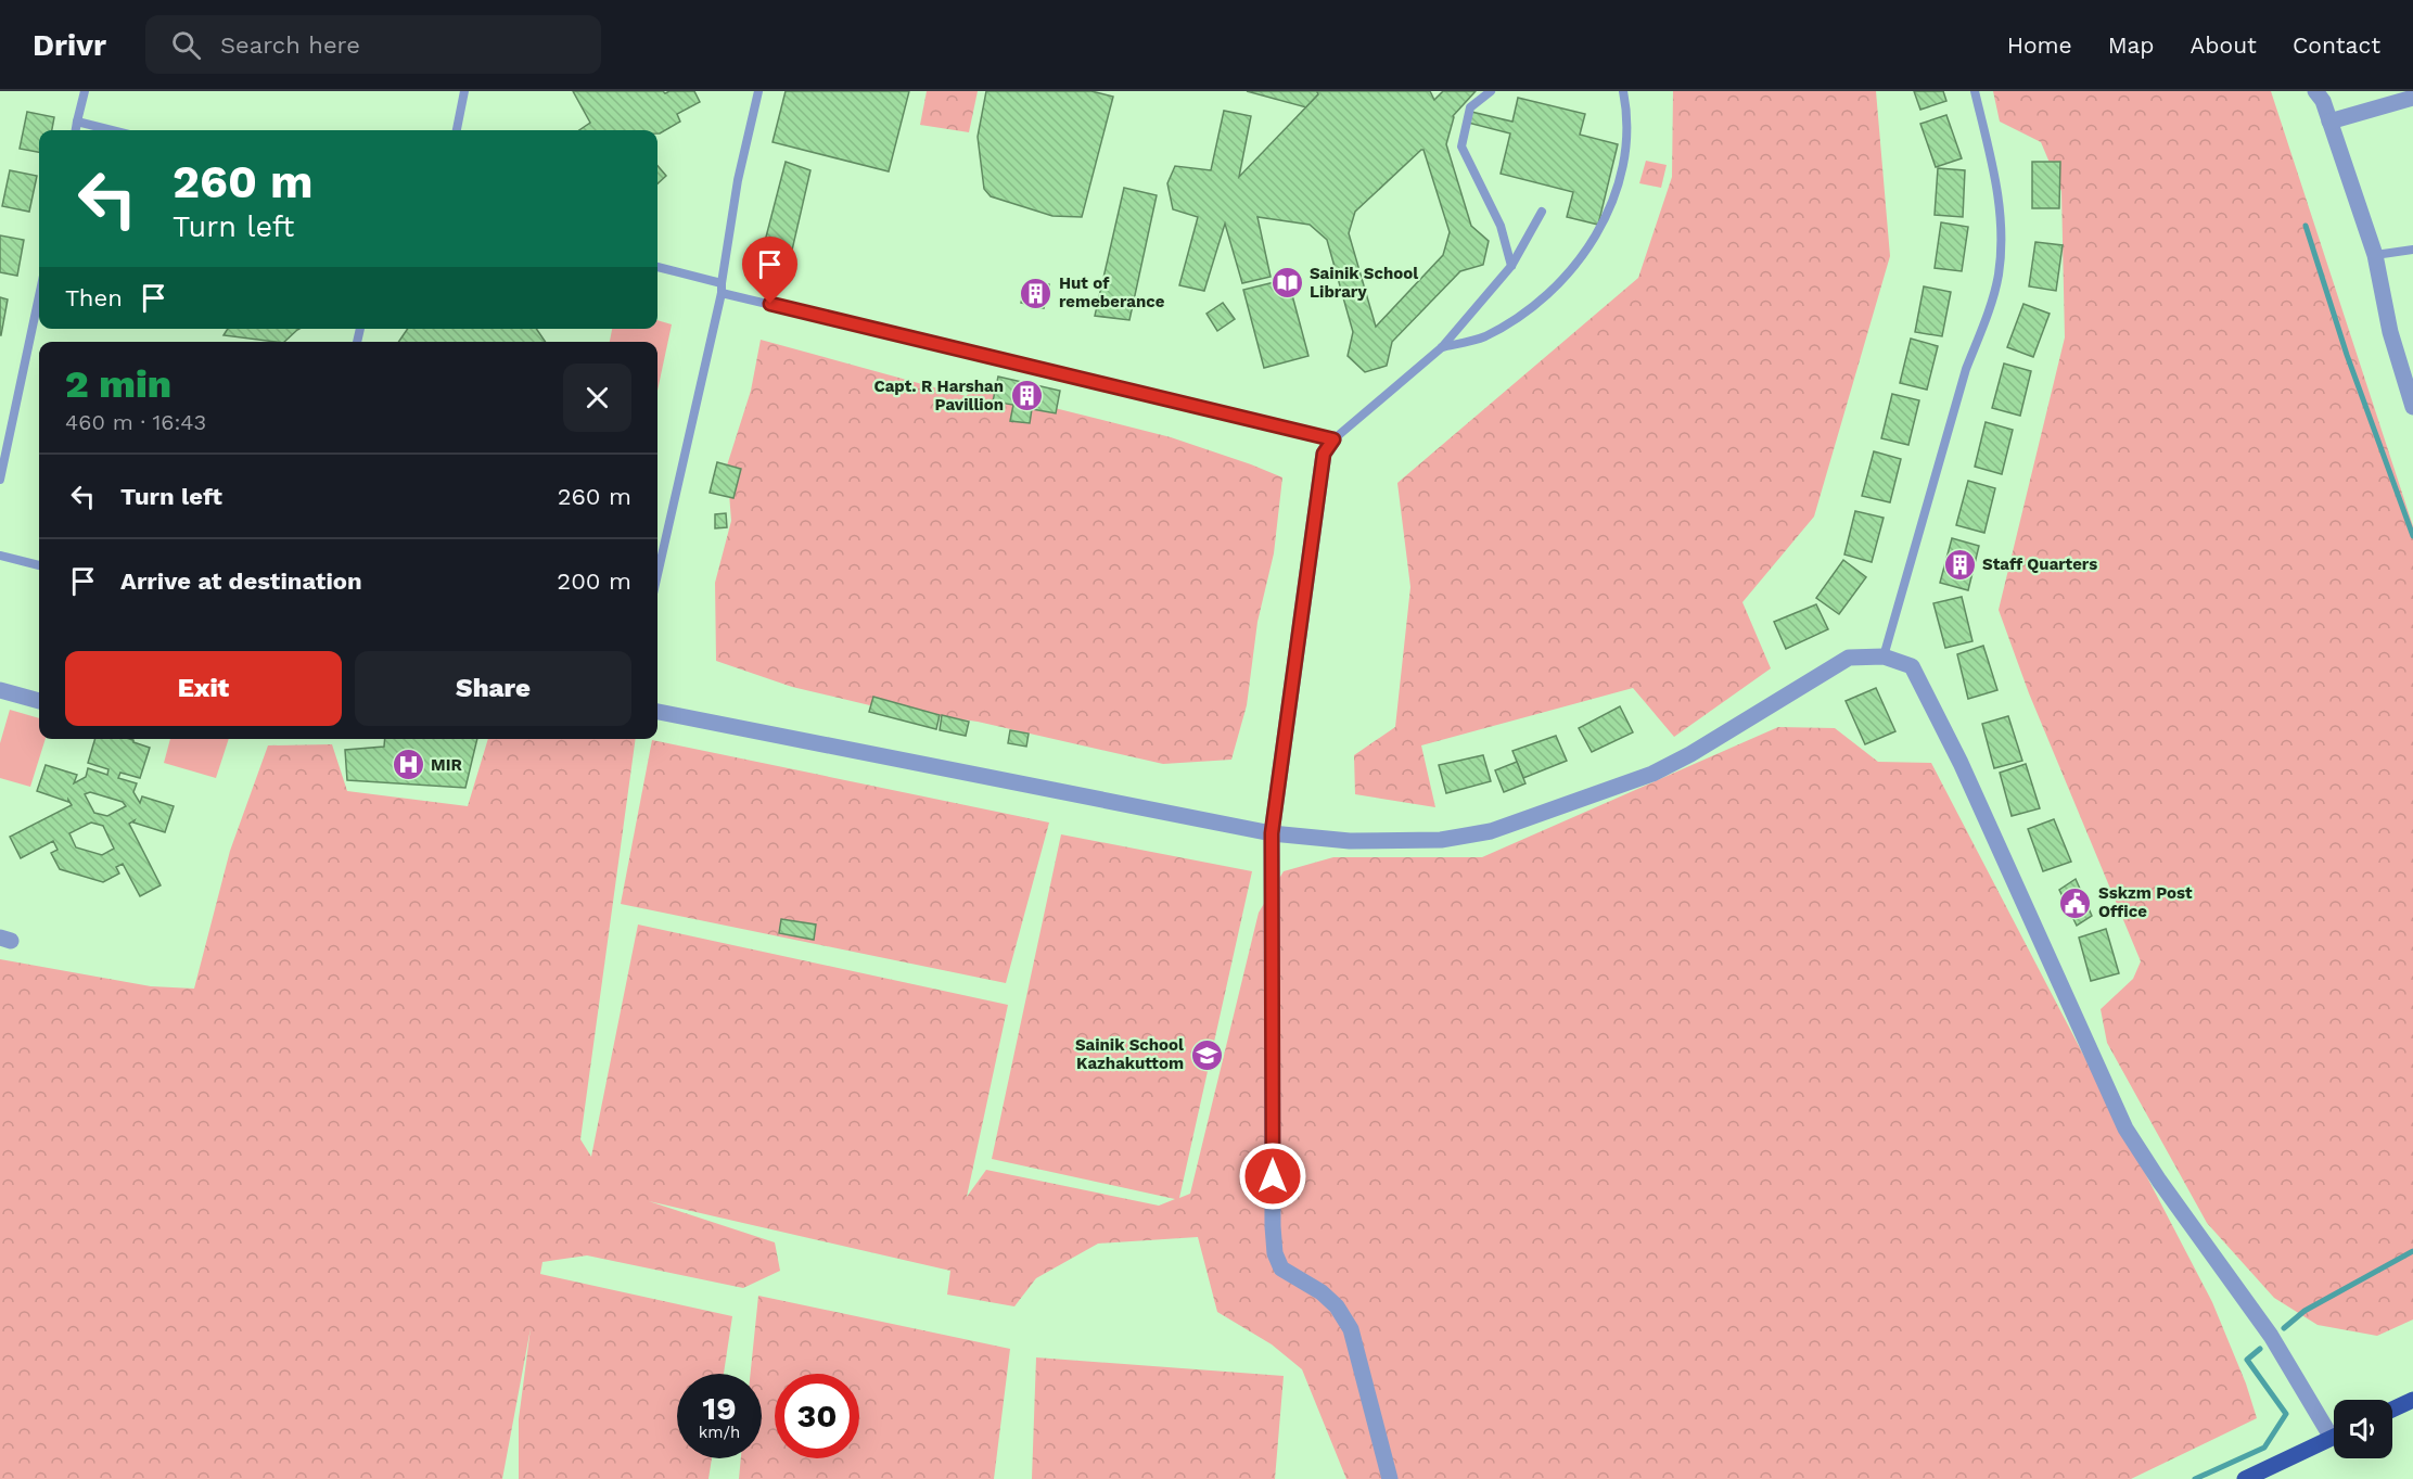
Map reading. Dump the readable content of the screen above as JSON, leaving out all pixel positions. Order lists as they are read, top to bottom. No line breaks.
{"places":{"library":["Sainik School Library"],"building":["Hut of remeberance","Capt. R Harshan Pavillion","Staff Quarters"],"hospital":["MIR"],"public building":["Sskzm Post Office"],"school or university":["Sainik School Kazhakuttom"]},"page":{"header":"Drivr","search":"Search here","nav":["Home","Map","About","Contact"],"turn":["260 m","Turn left"],"then":"Then","heading":["2 min","460 m · 16:43"],"list":[{"name":"Turn left","value":"260 m"},{"name":"Arrive at destination","value":"200 m"}],"buttons":["Exit","Share"],"speed":"19 km/h","limit":"30"}}
